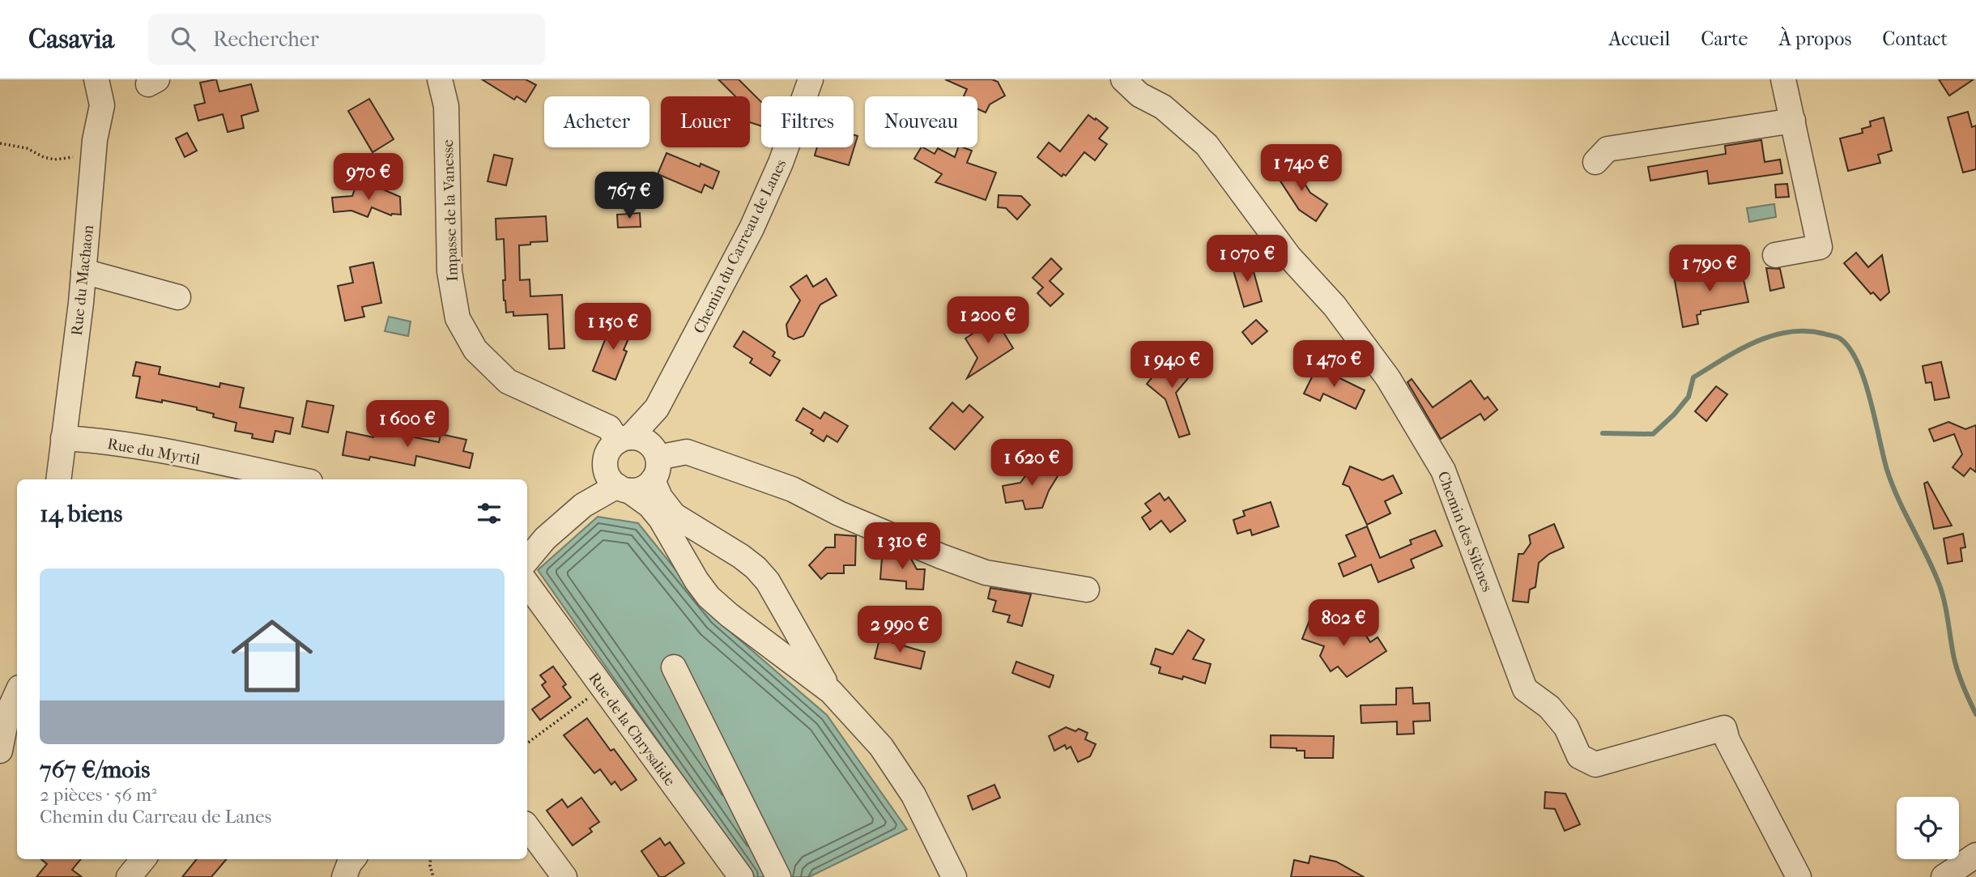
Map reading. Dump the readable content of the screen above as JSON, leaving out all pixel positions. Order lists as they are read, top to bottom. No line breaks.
{"streets":{"street":["Impasse de la Vanesse","Chemin du Carreau de Lanes","Rue du Machaon","Rue du Myrtil","Chemin des Silènes","Rue de la Chrysalide"]},"crossings":[["Impasse de la Vanesse","Chemin du Carreau de Lanes"],["Rue du Machaon","Rue du Myrtil"]],"page":{"header":"Casavia","search":"Rechercher","nav":["Accueil","Carte","À propos","Contact"],"chip":["Acheter","Louer","Filtres","Nouveau"],"price":["1 740 €","970 €","767 €","1 070 €","1 790 €","1 200 €","1 150 €","1 470 €","1 940 €","1 600 €","1 620 €","1 310 €","802 €","2 990 €"],"heading":"14 biens","list":[{"name":"767 €/mois","note":"2 pièces · 56 m² · Chemin du Carreau de Lanes"}]}}
